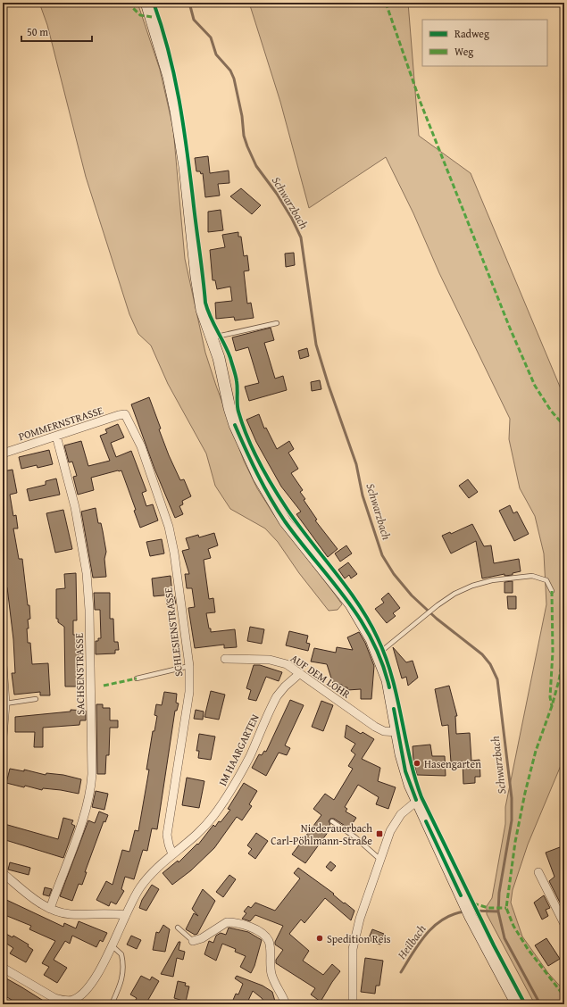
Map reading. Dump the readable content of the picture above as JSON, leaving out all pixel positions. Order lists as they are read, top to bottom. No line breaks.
{"streets":{"street":["POMMERNSTRASSE","SCHLESIENSTRASSE","SACHSENSTRASSE","AUF DEM LOHR","IM HAARGARTEN"]},"crossings":[["POMMERNSTRASSE","SCHLESIENSTRASSE"],["POMMERNSTRASSE","SACHSENSTRASSE"],["SCHLESIENSTRASSE","IM HAARGARTEN"],["AUF DEM LOHR","IM HAARGARTEN"]],"water":["Schwarzbach","Heilbach"],"places":{"other":["Hasengarten","Spedition Reis"],"transit":["Niederauerbach Carl-Pöhlmann-Straße"]},"legend":["Radweg","Weg"],"scale_bar":"50 m"}
